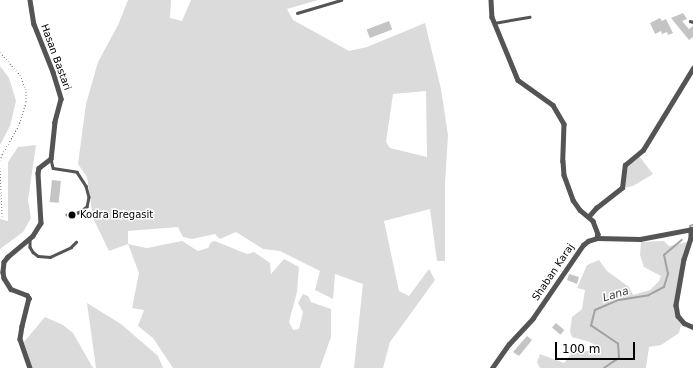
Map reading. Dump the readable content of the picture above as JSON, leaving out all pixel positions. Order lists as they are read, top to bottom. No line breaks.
{"streets":{"street":["Hasan Bastari","Shaban Karaj"]},"water":["Lana"],"places":["Kodra Bregasit"],"scale_bar":"100 m"}
